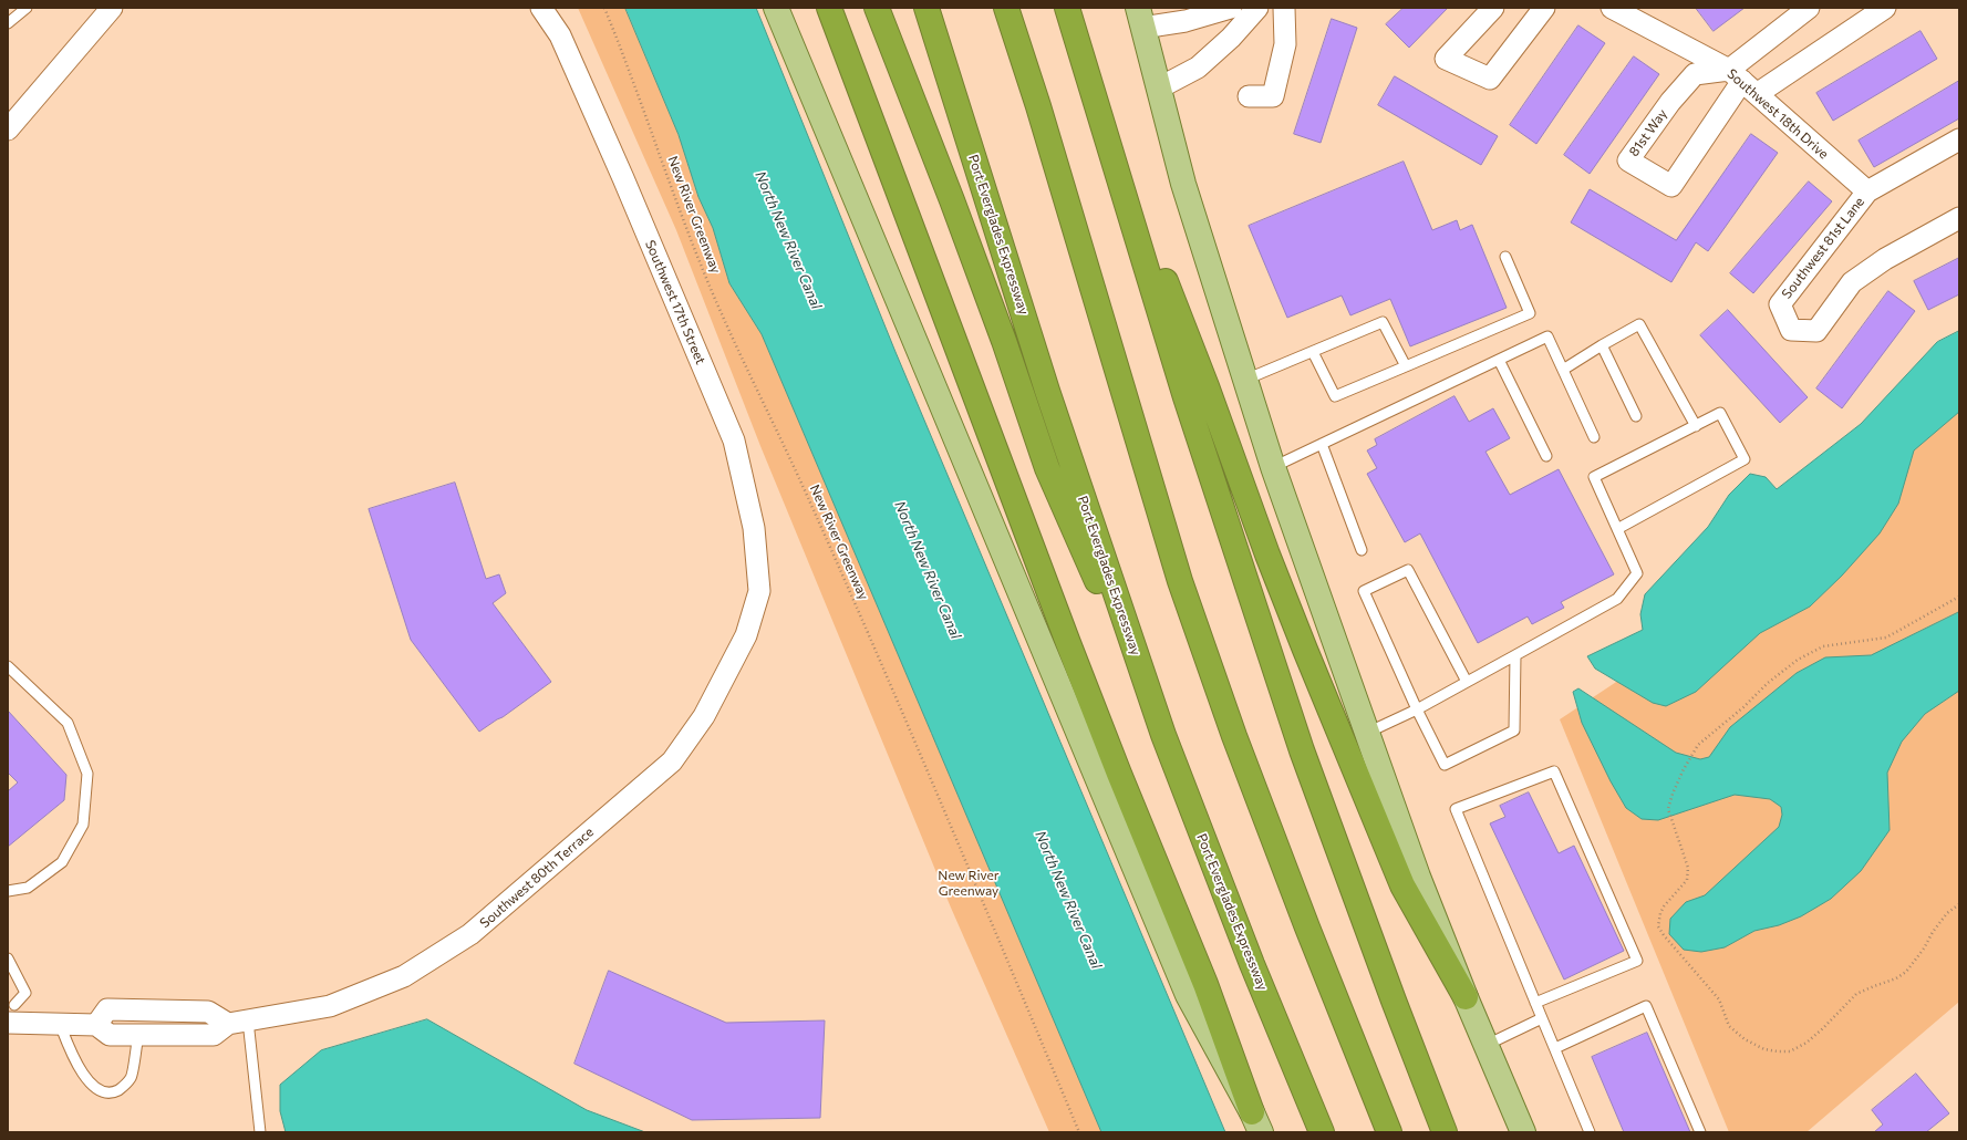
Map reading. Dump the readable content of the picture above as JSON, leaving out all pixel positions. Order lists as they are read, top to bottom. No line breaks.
{"streets":{"highway":["Port Everglades Expressway"],"street":["Southwest 18th Drive","81st Way","Southwest 81st Lane","Southwest 17th Street","Southwest 80th Terrace"],"path":["New River Greenway"]},"crossings":[["Southwest 18th Drive","81st Way"],["Southwest 18th Drive","Southwest 81st Lane"],["Southwest 17th Street","Southwest 80th Terrace"]],"water":["North New River Canal"],"parks":["New River Greenway"]}
